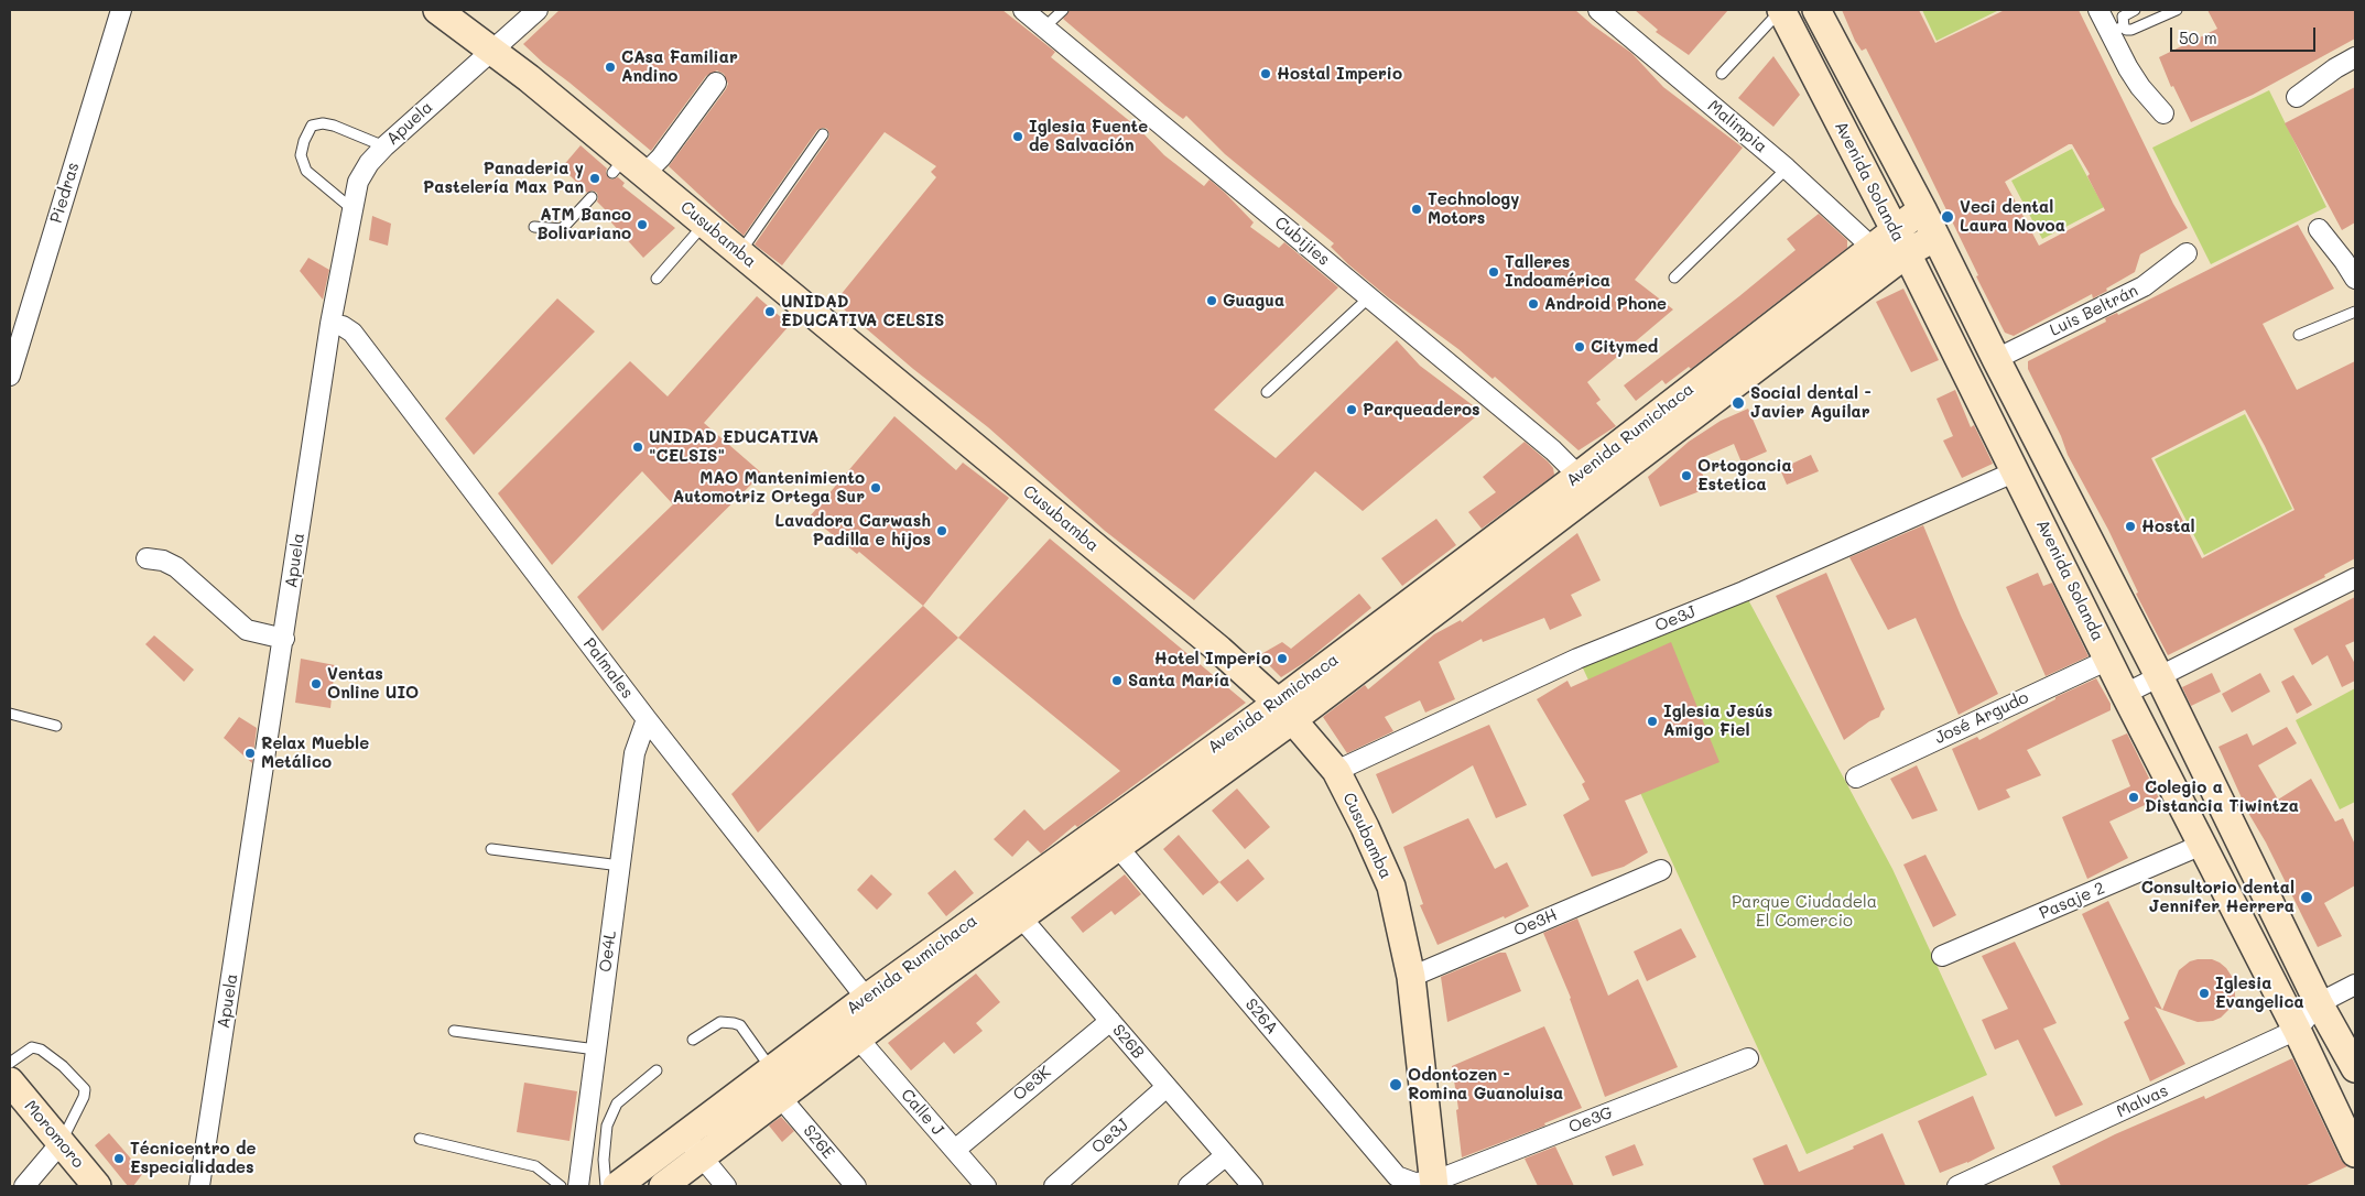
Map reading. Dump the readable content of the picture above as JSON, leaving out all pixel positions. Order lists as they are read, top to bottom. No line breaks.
{"streets":{"street":["Apuela","Malimpia","Avenida Solanda","Piedras","Cusubamba","Cubijies","Luis Beltrán","Avenida Rumichaca","Oe3J","Palmales","José Argudo","Pasaje 2","Oe3H","Oe4L","S26A","S26B","Oe3K","Malvas","Calle J","Oe3G","Moromoro","S26E"]},"crossings":[["Apuela","Cusubamba"],["Apuela","Palmales"],["Malimpia","Avenida Rumichaca"],["Avenida Solanda","Luis Beltrán"],["Avenida Solanda","Avenida Rumichaca"],["Avenida Solanda","Oe3J"],["Avenida Solanda","José Argudo"],["Avenida Solanda","Pasaje 2"],["Avenida Solanda","Malvas"],["Cusubamba","Avenida Rumichaca"],["Cusubamba","Oe3J"],["Cusubamba","Oe3H"],["Cusubamba","S26A"],["Cusubamba","Oe3G"],["Cubijies","Avenida Rumichaca"],["Avenida Rumichaca","Palmales"],["Avenida Rumichaca","S26A"],["Avenida Rumichaca","S26B"],["Avenida Rumichaca","Calle J"],["Avenida Rumichaca","S26E"],["Oe3J","S26B"],["Palmales","Oe4L"],["S26A","Oe3G"],["S26B","Oe3K"],["Oe3K","Calle J"]],"parks":["Parque Ciudadela El Comercio"],"places":["CAsa Familiar Andino","Hostal Imperio","Iglesia Fuente de Salvación","Panaderia y Pastelería Max Pan","Technology Motors","Veci dental Laura Novoa","ATM Banco Bolivariano","Talleres Indoamérica","Guagua","Android Phone","UNIDAD EDUCATIVA CELSIS","Citymed","Social dental - Javier Aguilar","Parqueaderos","UNIDAD EDUCATIVA \"CELSIS\"","Ortogoncia Estetica","MAO Mantenimiento Automotriz Ortega Sur","Hostal","Lavadora Carwash Padilla e hijos","Hotel Imperio","Santa María","Ventas Online UIO","Iglesia Jesús Amigo Fiel","Relax Mueble Metálico","Colegio a Distancia Tiwintza","Consultorio dental Jennifer Herrera","Iglesia Evangelica","Odontozen - Romina Guanoluisa","Técnicentro de Especialidades"],"scale_bar":"50 m"}
